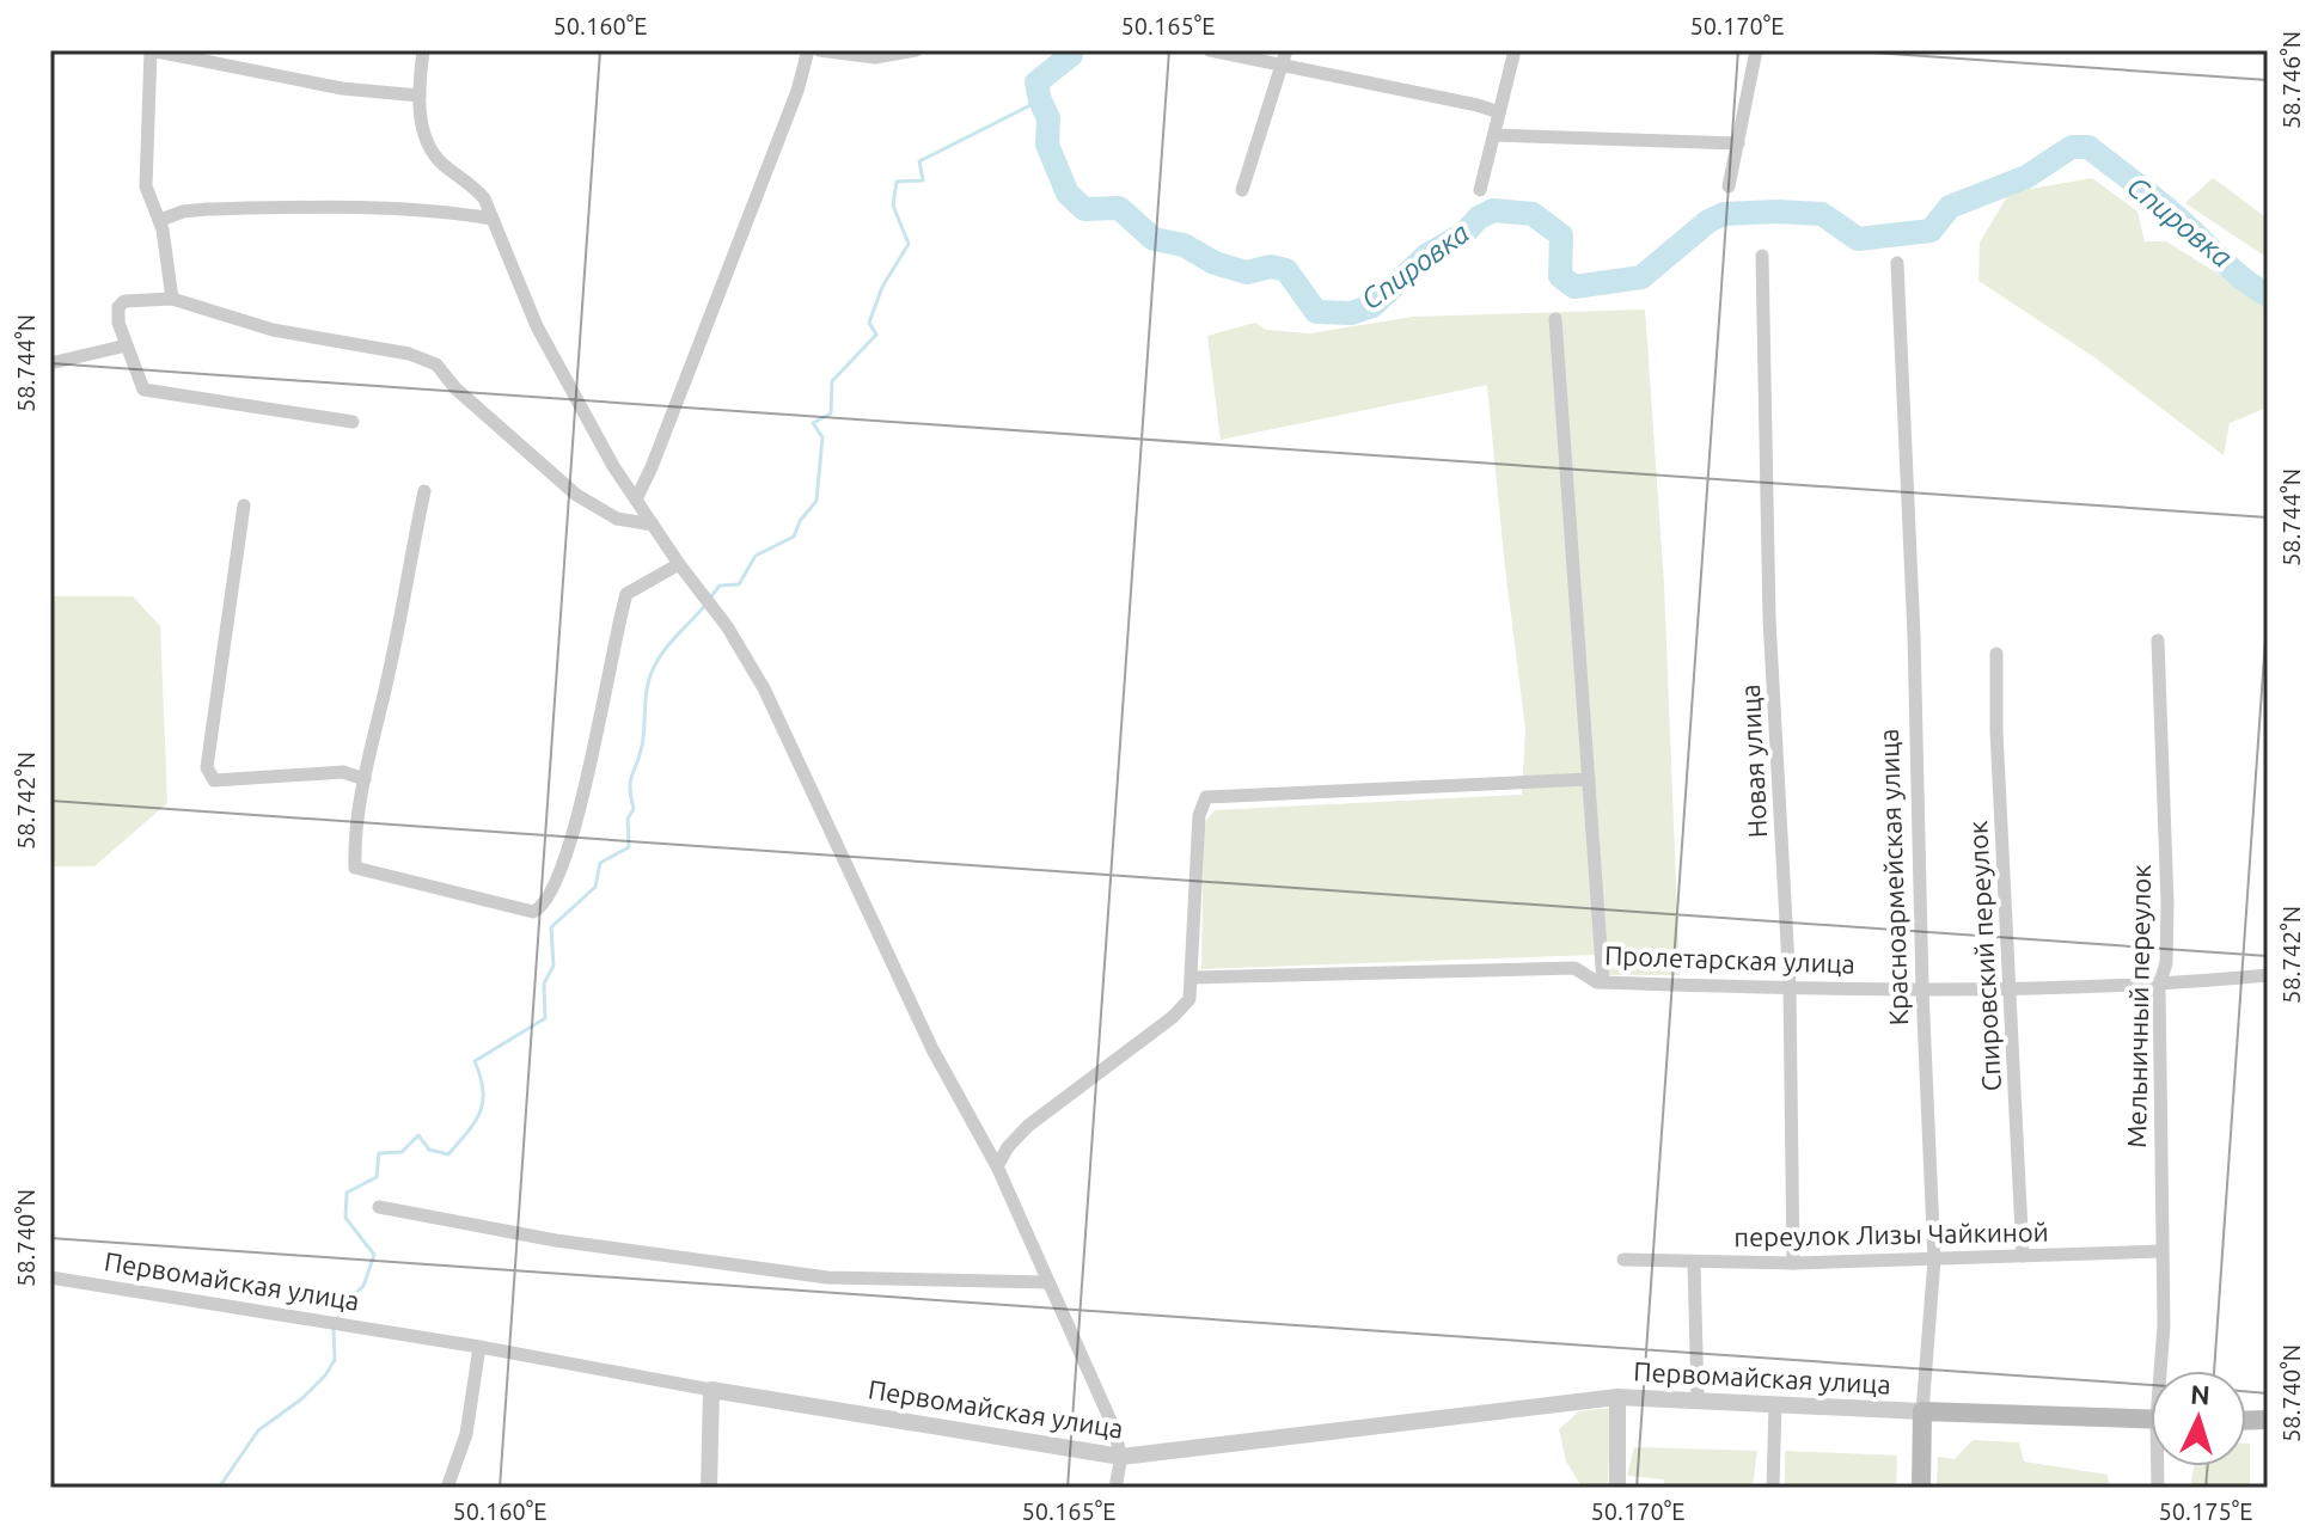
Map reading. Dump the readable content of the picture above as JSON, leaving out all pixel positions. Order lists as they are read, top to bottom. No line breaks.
{"streets":{"main road":["Красноармейская улица","Первомайская улица"],"street":["Новая улица","Спировский переулок","Пролетарская улица","Мельничный переулок","переулок Лизы Чайкиной"]},"crossings":[["Новая улица","Пролетарская улица"],["Новая улица","переулок Лизы Чайкиной"],["Красноармейская улица","Пролетарская улица"],["Красноармейская улица","переулок Лизы Чайкиной"],["Красноармейская улица","Первомайская улица"],["Спировский переулок","Пролетарская улица"],["Спировский переулок","переулок Лизы Чайкиной"],["Пролетарская улица","Мельничный переулок"],["Мельничный переулок","переулок Лизы Чайкиной"]],"water":["Спировка"],"north":"top","coordinates":["50.160°E","50.165°E","50.170°E","58.746°N","58.744°N","58.742°N","58.740°N","50.175°E"]}
